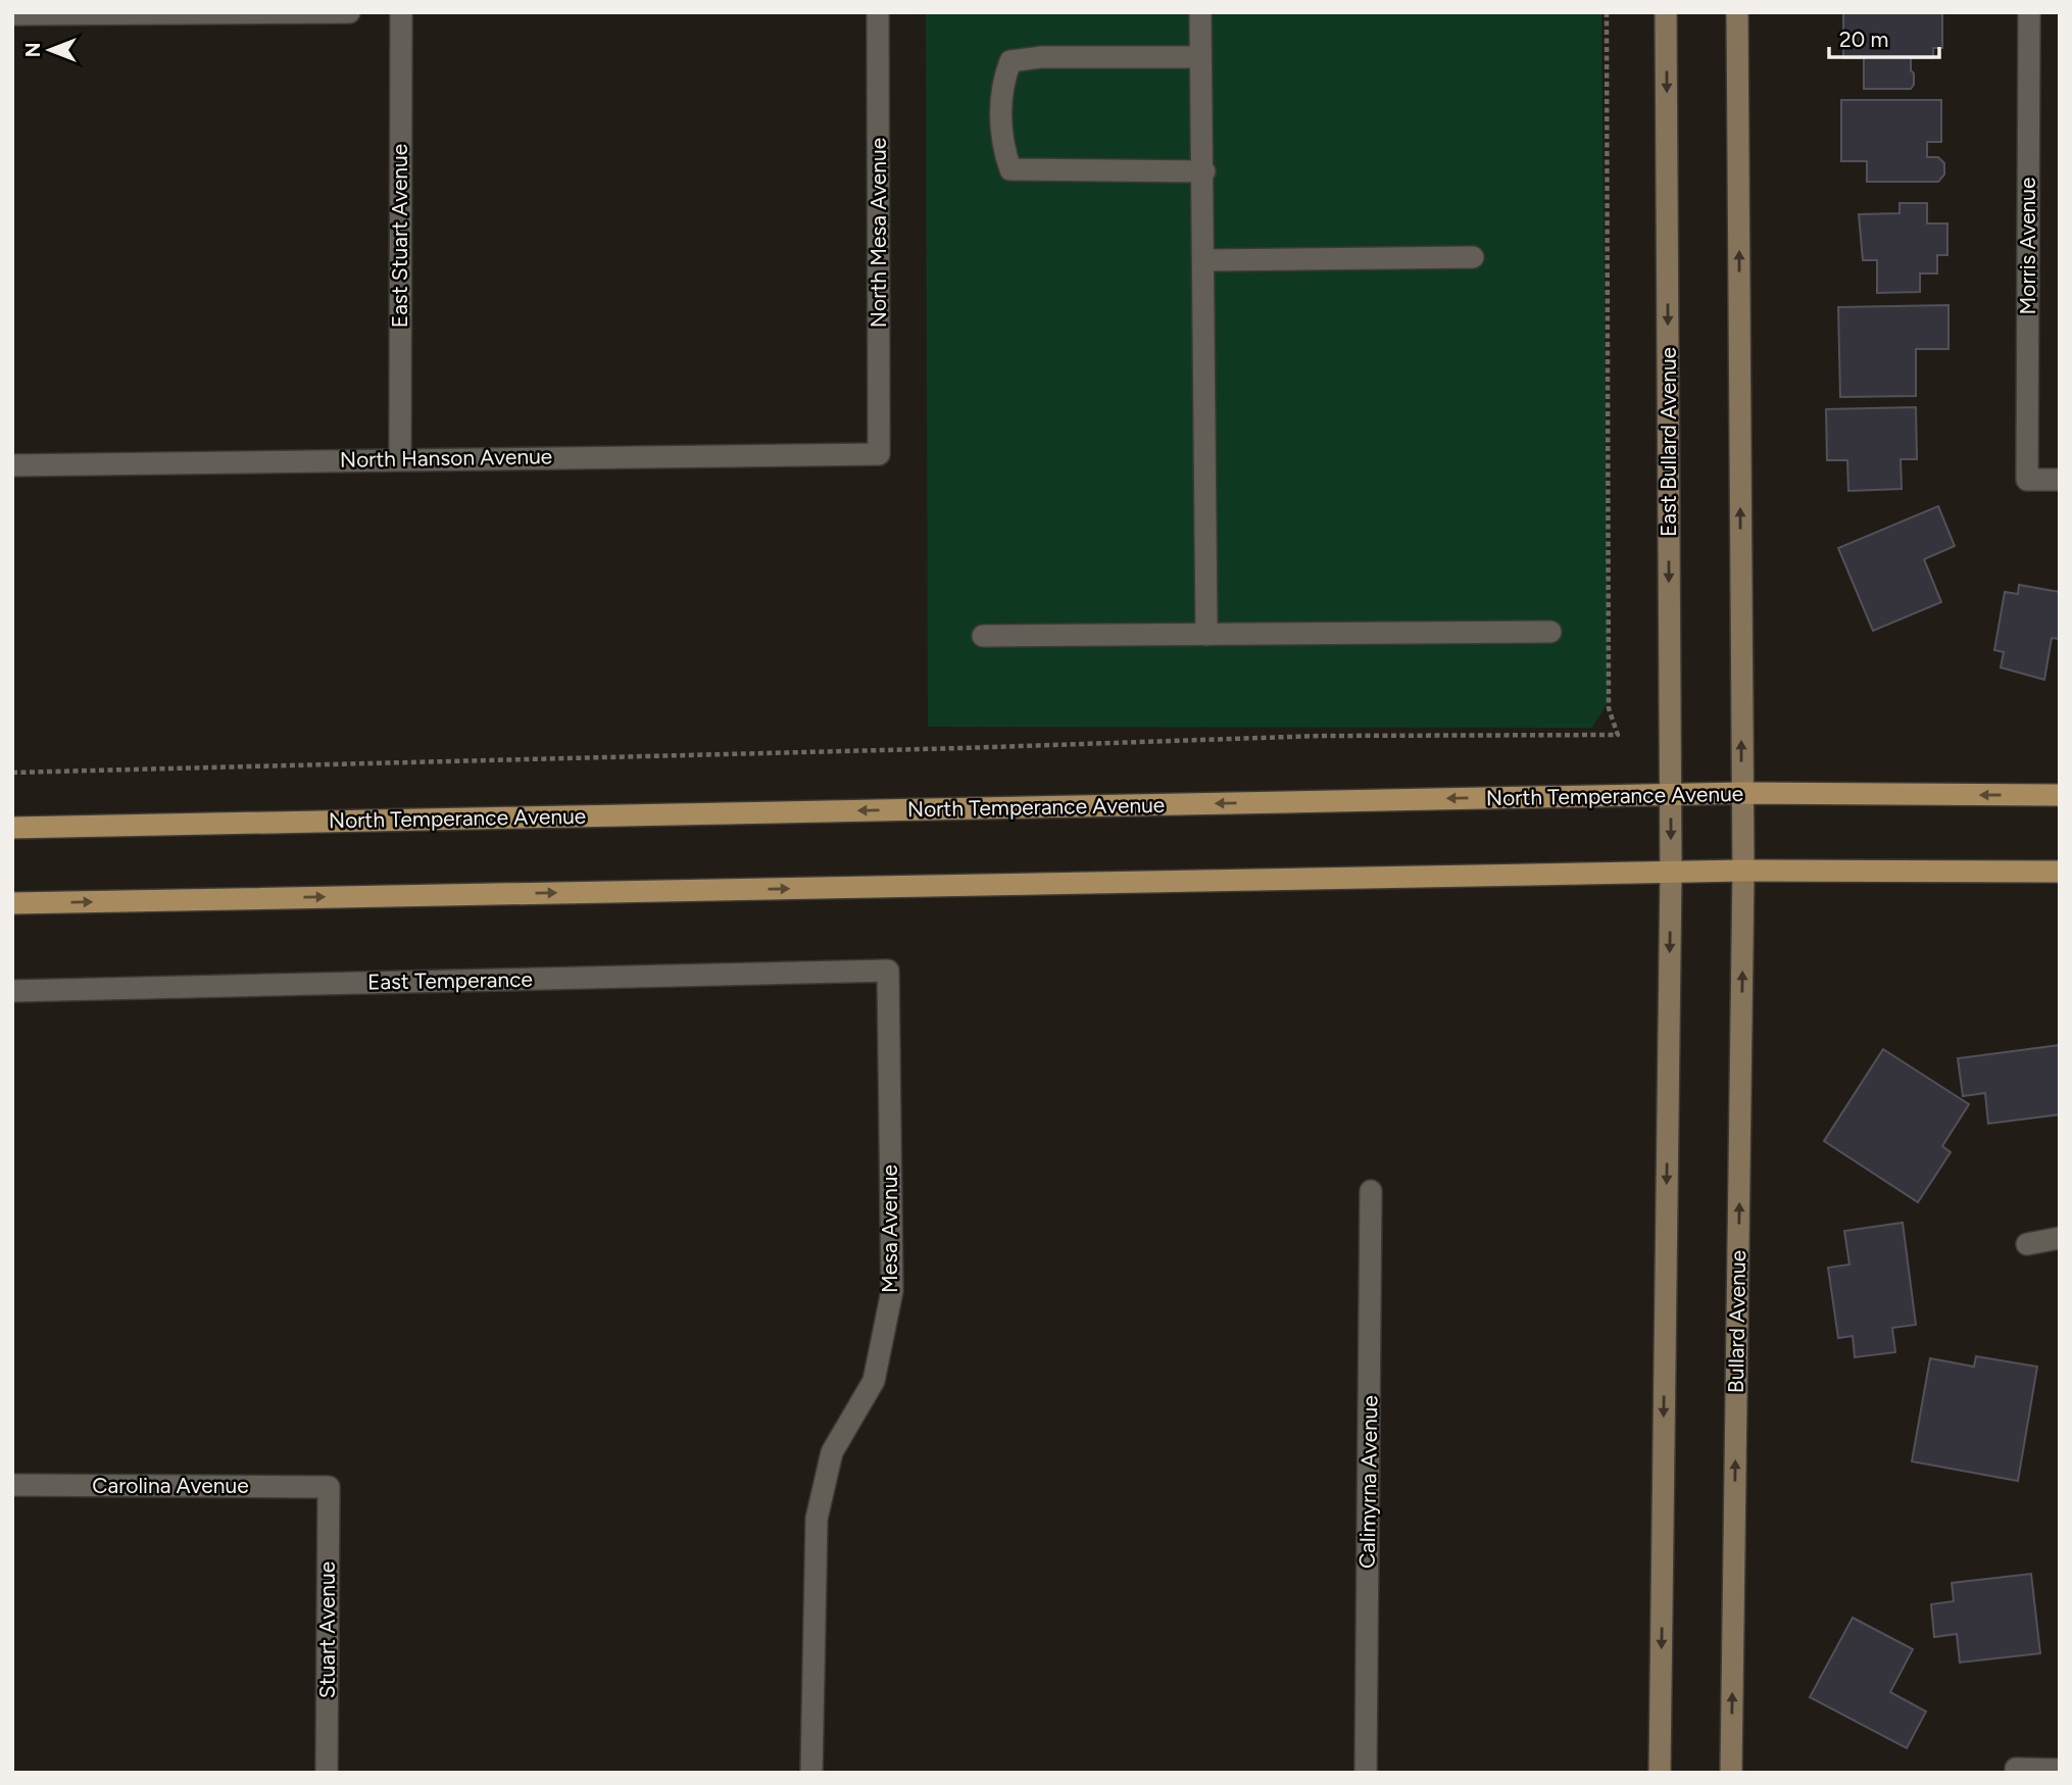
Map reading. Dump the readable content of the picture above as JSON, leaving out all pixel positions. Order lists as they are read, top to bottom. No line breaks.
{"streets":{"main road":["East Bullard Avenue","North Temperance Avenue","Bullard Avenue"],"street":["North Mesa Avenue","East Stuart Avenue","Morris Avenue","North Hanson Avenue","East Temperance","Mesa Avenue","Calimyrna Avenue","Carolina Avenue","Stuart Avenue"]},"crossings":[["North Mesa Avenue","North Hanson Avenue"],["East Stuart Avenue","North Hanson Avenue"],["East Bullard Avenue","North Temperance Avenue"],["East Temperance","Mesa Avenue"],["Carolina Avenue","Stuart Avenue"]],"scale_bar":"20 m","north":"left"}
